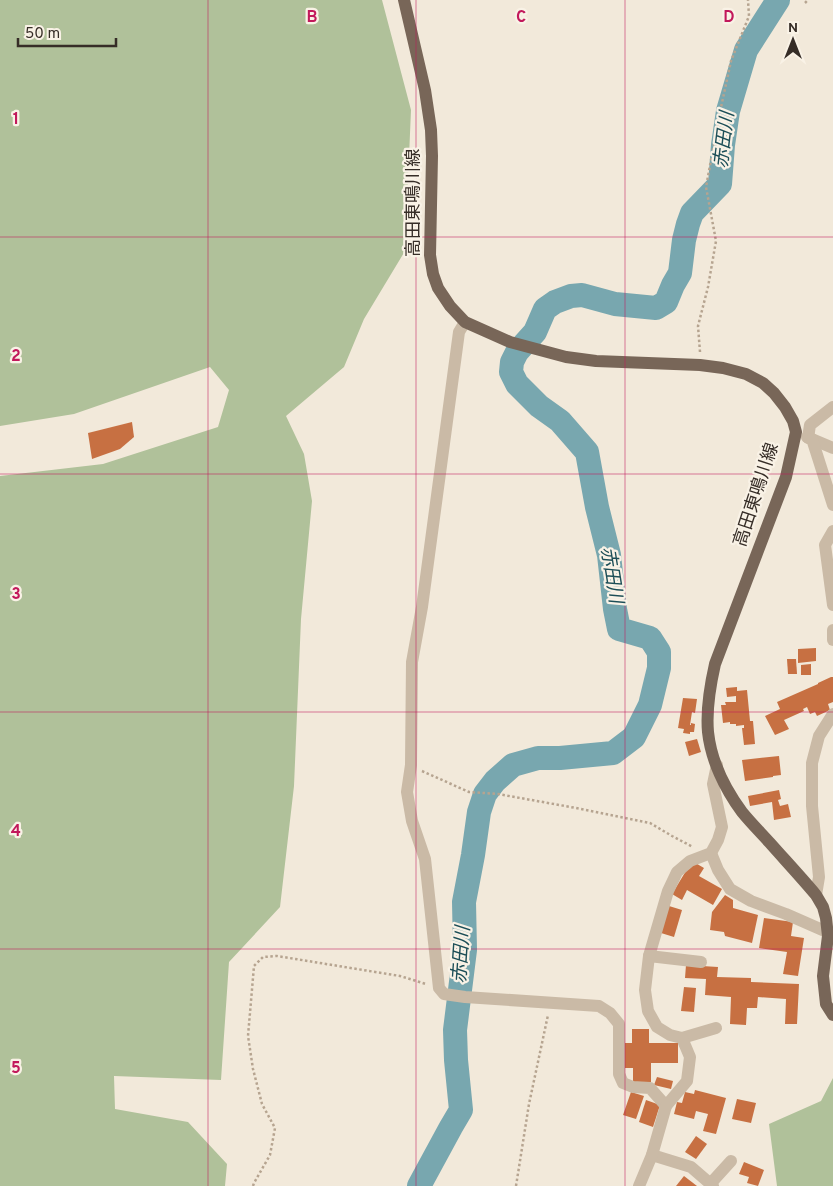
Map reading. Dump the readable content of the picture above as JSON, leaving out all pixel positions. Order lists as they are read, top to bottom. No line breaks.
{"streets":{"main road":["高田東鳴川線"]},"water":["赤田川"],"scale_bar":"50 m","north":"top","grid":{"columns":["B","C","D"],"rows":["1","2","3","4","5"]}}
